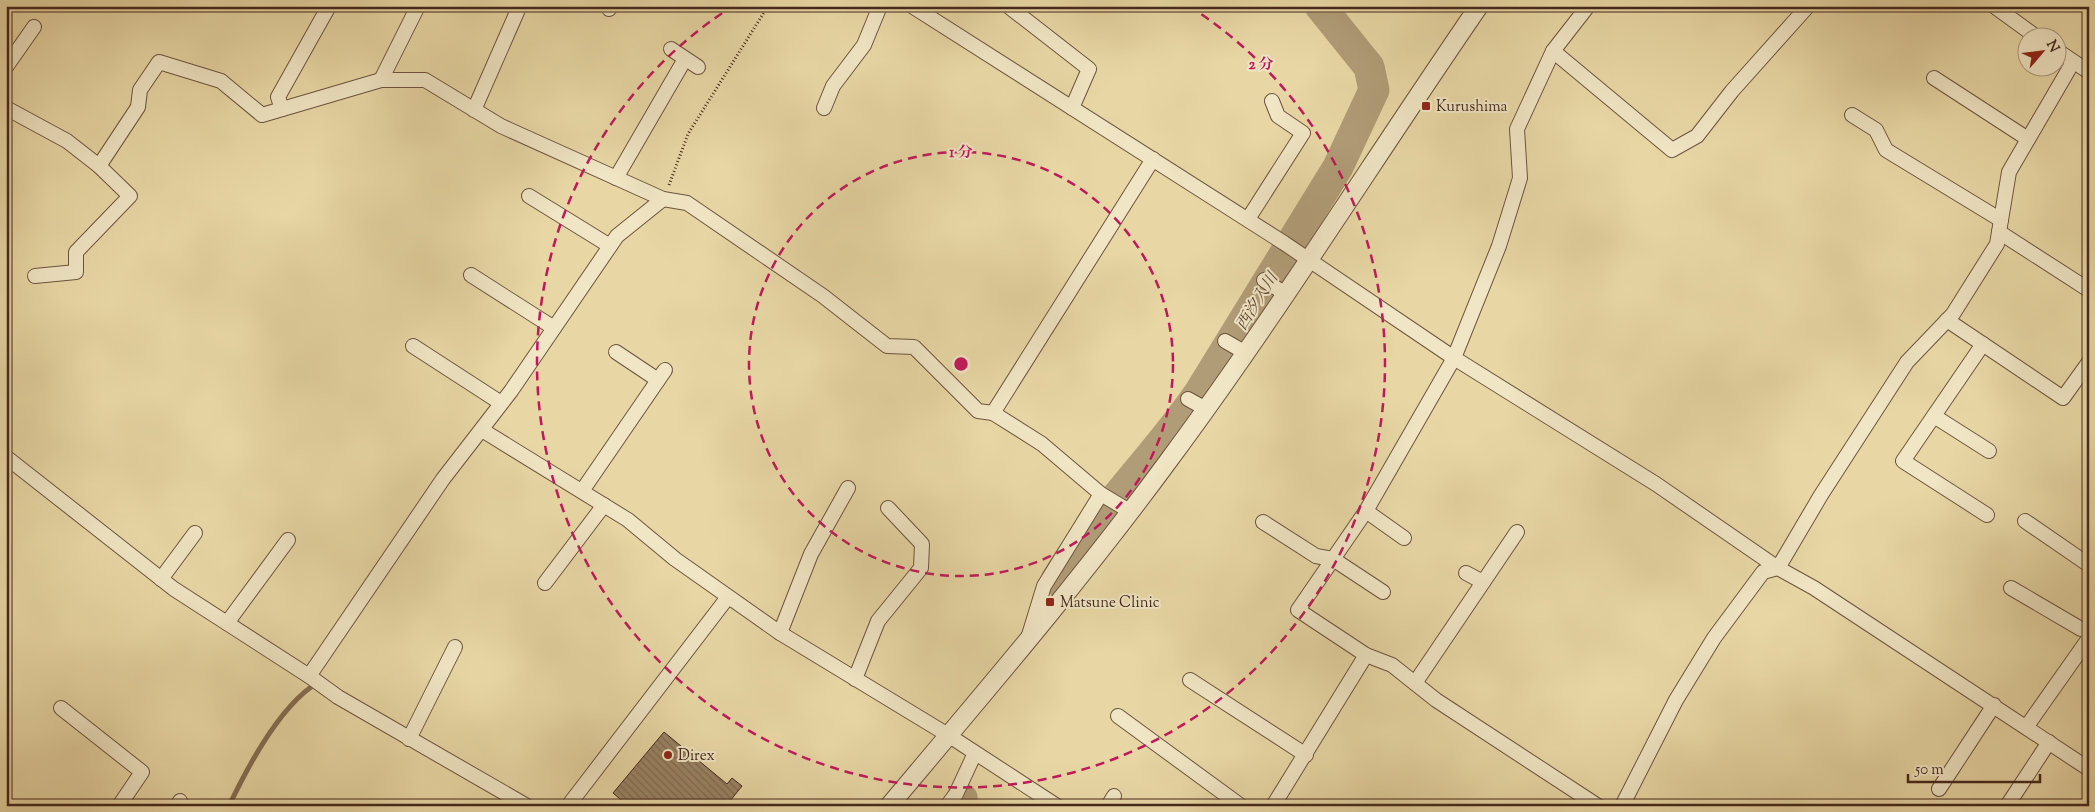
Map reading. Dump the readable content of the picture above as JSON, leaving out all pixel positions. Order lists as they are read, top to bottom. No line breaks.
{"water":["西汐入川"],"places":{"transit":["Kurushima","Matsune Clinic"],"other":["Direx"]},"scale_bar":"50 m","north":"top right","rings":["2 分","1 分"]}
